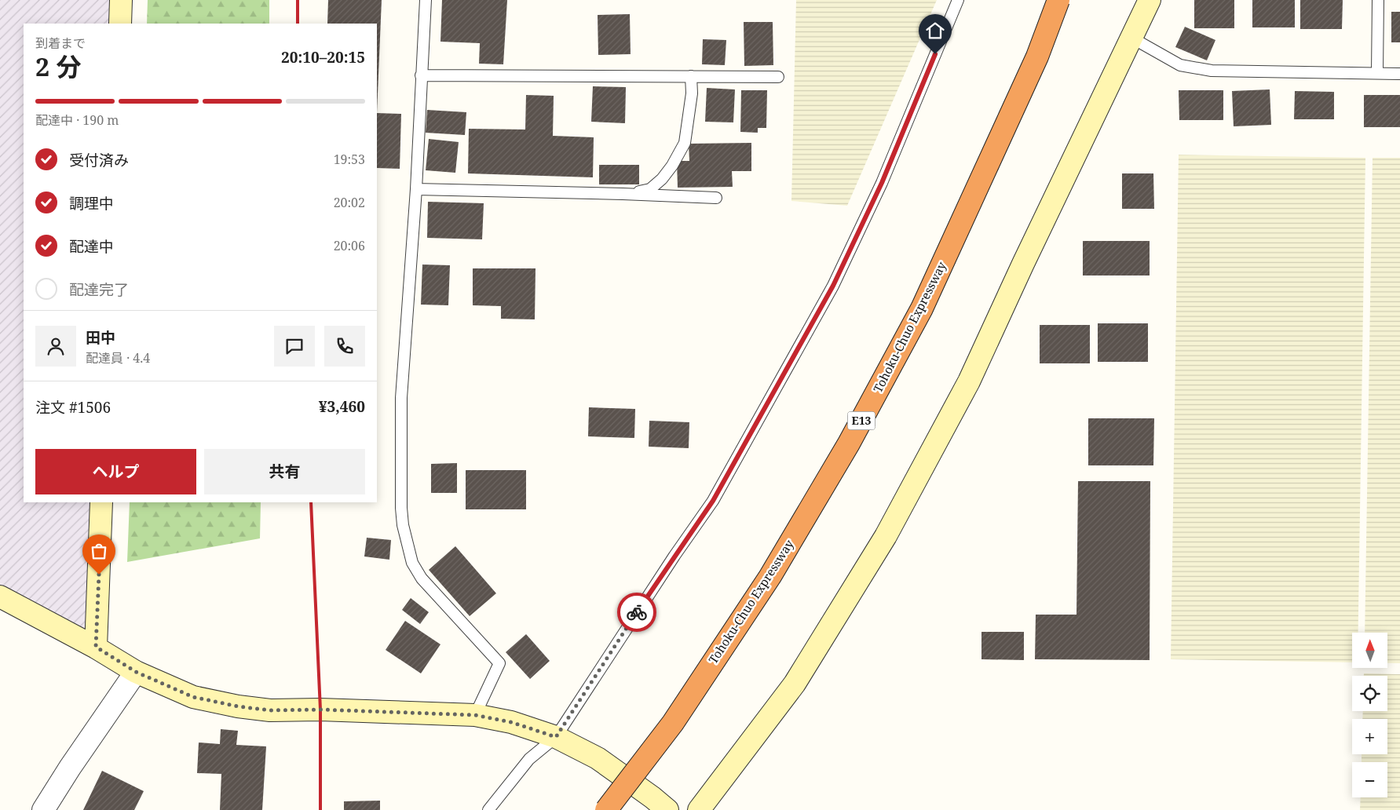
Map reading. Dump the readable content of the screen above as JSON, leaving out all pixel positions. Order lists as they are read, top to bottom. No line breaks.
{"streets":{"highway":["Tohoku-Chuo Expressway","E13"]},"north":"top","page":{"heading":["2 分","到着まで","20:10–20:15"],"panel":["田中","配達員 · 4.4","注文 #1506","¥3,460"],"bar":"配達中 · 190 m","list":[["受付済み","19:53"],["調理中","20:02"],["配達中","20:06"],"配達完了"],"buttons":["ヘルプ","共有"],"map_buttons":["+","−"]}}
